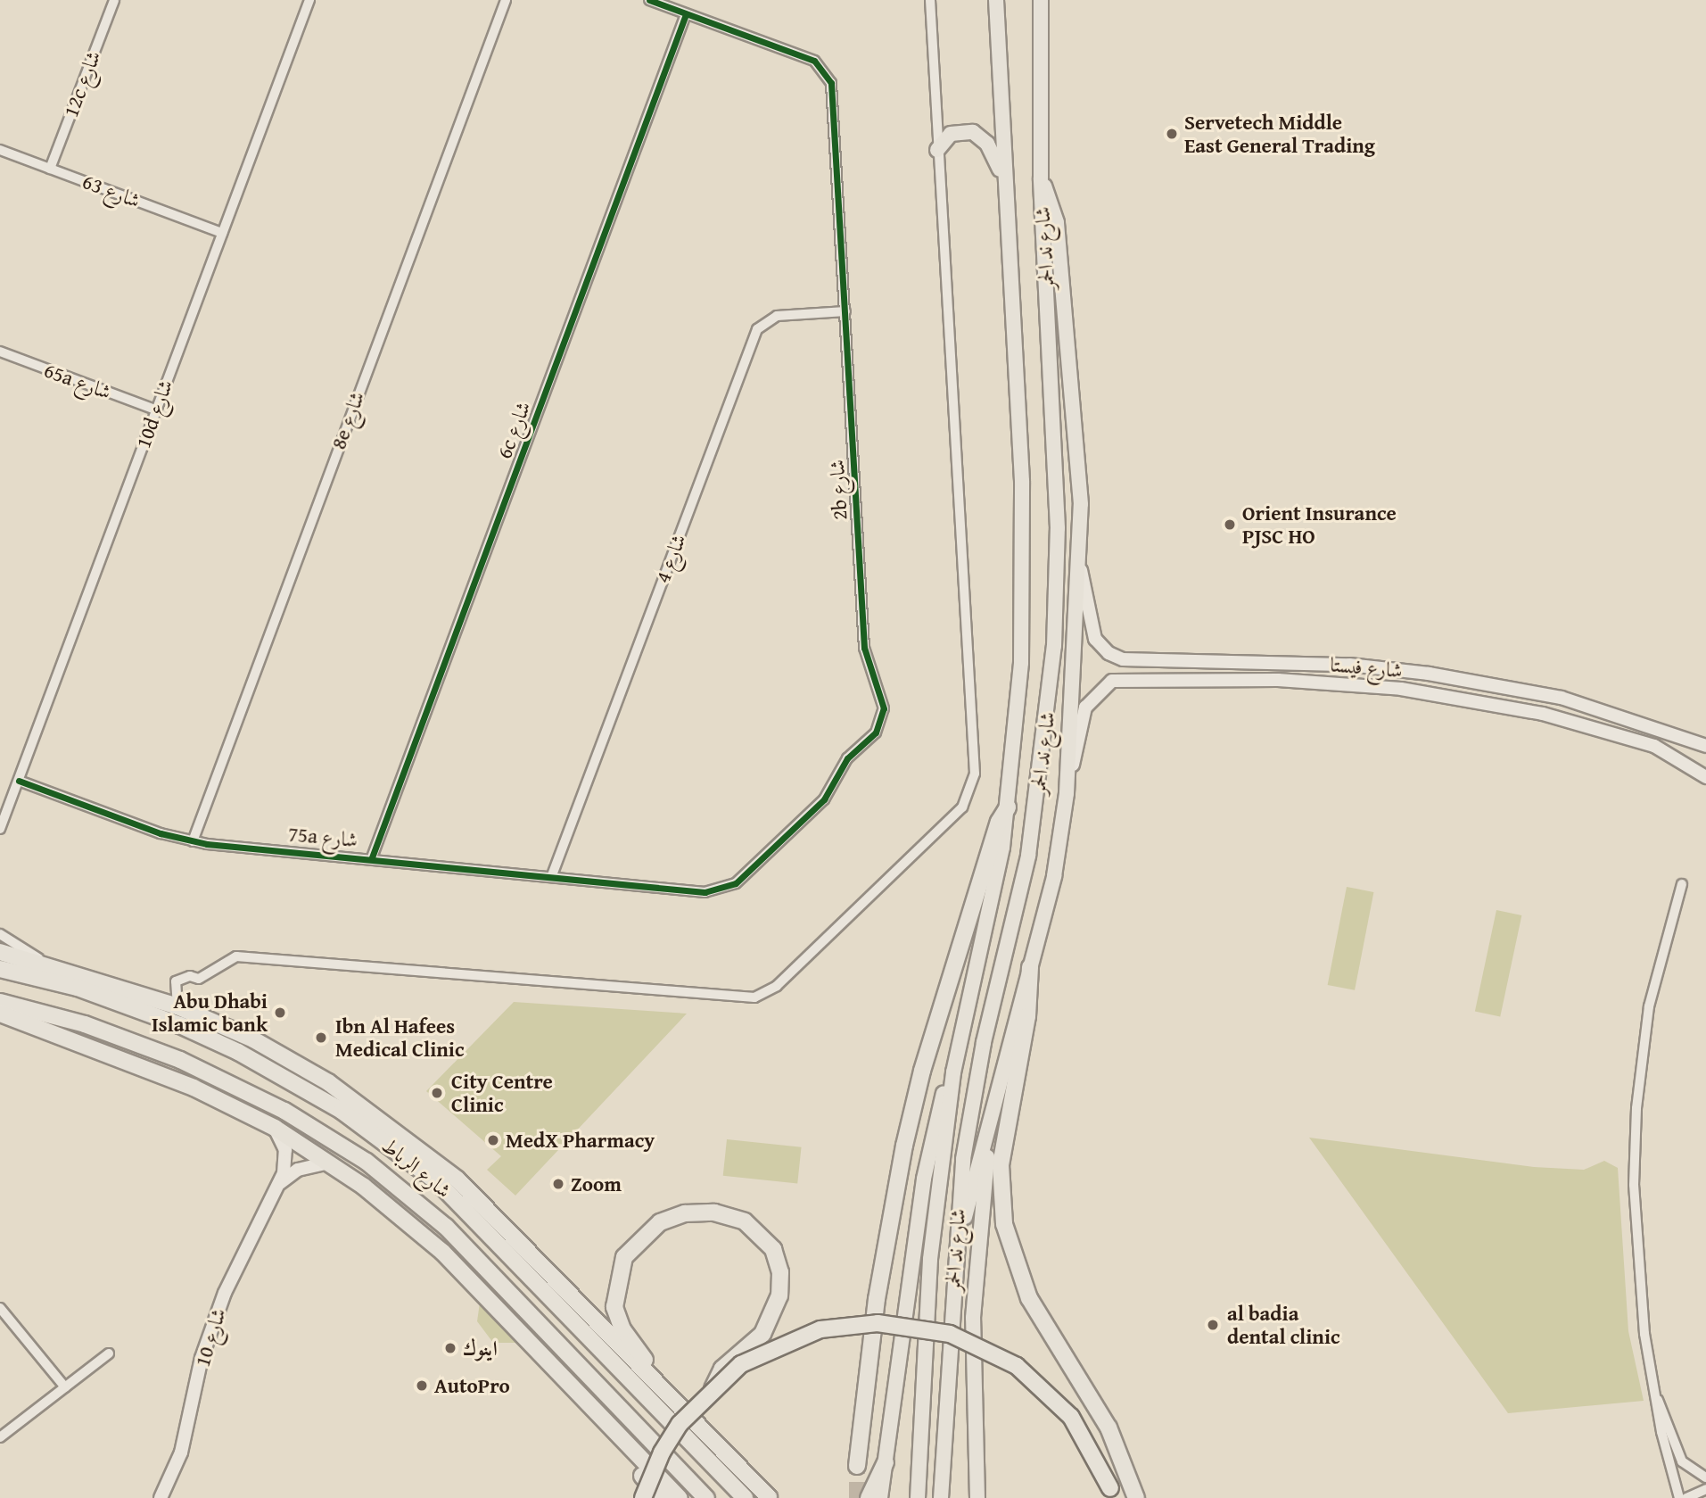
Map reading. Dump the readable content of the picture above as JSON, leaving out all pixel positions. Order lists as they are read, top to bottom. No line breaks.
{"streets":{"highway":["شارع الرباط"],"main road":["شارع ند الحمر"],"street":["12c شارع","شارع 63","65a شارع","10d شارع","8e شارع","6c شارع","2b شارع","شارع 4","شارع فيستا","75a شارع","شارع 10"]},"crossings":[["12c شارع","شارع 63"],["شارع 63","10d شارع"],["65a شارع","10d شارع"],["10d شارع","75a شارع"],["8e شارع","75a شارع"],["6c شارع","2b شارع"],["6c شارع","75a شارع"],["2b شارع","شارع 4"],["2b شارع","75a شارع"],["شارع 4","75a شارع"]],"places":["Servetech Middle East General Trading","Orient Insurance PJSC HO","Abu Dhabi Islamic bank","Ibn Al Hafees Medical Clinic","City Centre Clinic","MedX Pharmacy","Zoom","al badia dental clinic","اينوك","AutoPro"]}
